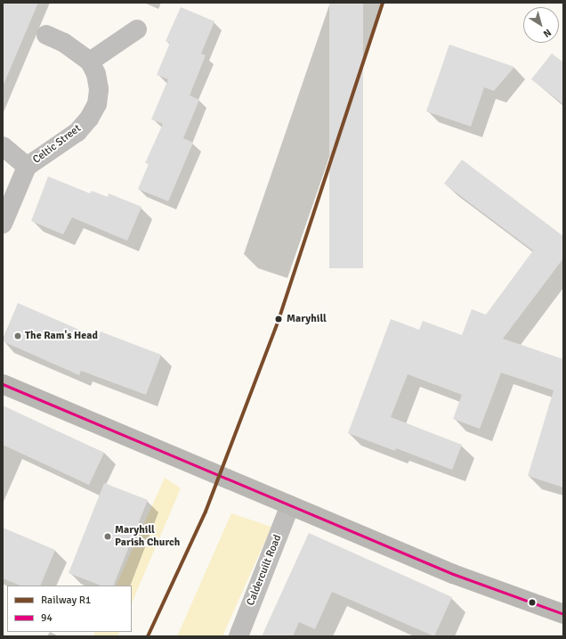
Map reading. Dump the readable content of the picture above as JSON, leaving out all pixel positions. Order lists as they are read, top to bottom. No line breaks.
{"streets":{"street":["Celtic Street","Caldercuilt Road"]},"places":["Maryhill","The Ram's Head","Maryhill Parish Church"],"lines":["rail line R1","transit line 94"],"legend":["Railway R1","94"],"north":"bottom right"}
